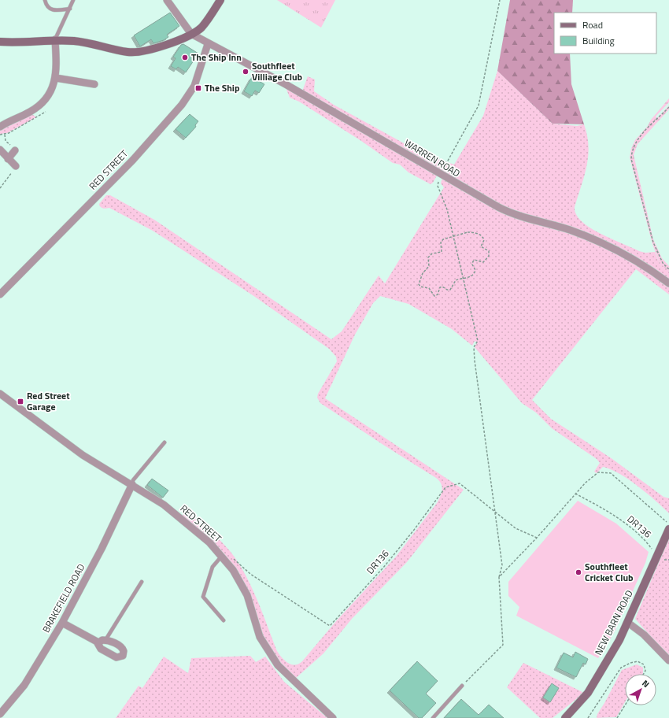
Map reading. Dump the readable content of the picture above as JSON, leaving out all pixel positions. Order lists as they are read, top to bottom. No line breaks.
{"streets":{"street":["WARREN ROAD","RED STREET","BRAKEFIELD ROAD","NEW BARN ROAD"],"path":["DR136"]},"crossings":[["WARREN ROAD","RED STREET"],["RED STREET","DR136"],["RED STREET","BRAKEFIELD ROAD"],["DR136","NEW BARN ROAD"]],"places":{"other":["The Ship Inn","Southfleet Villiage Club","Southfleet Cricket Club"],"transit":["The Ship","Red Street Garage"]},"legend":["Road","Building"],"north":"top right"}
